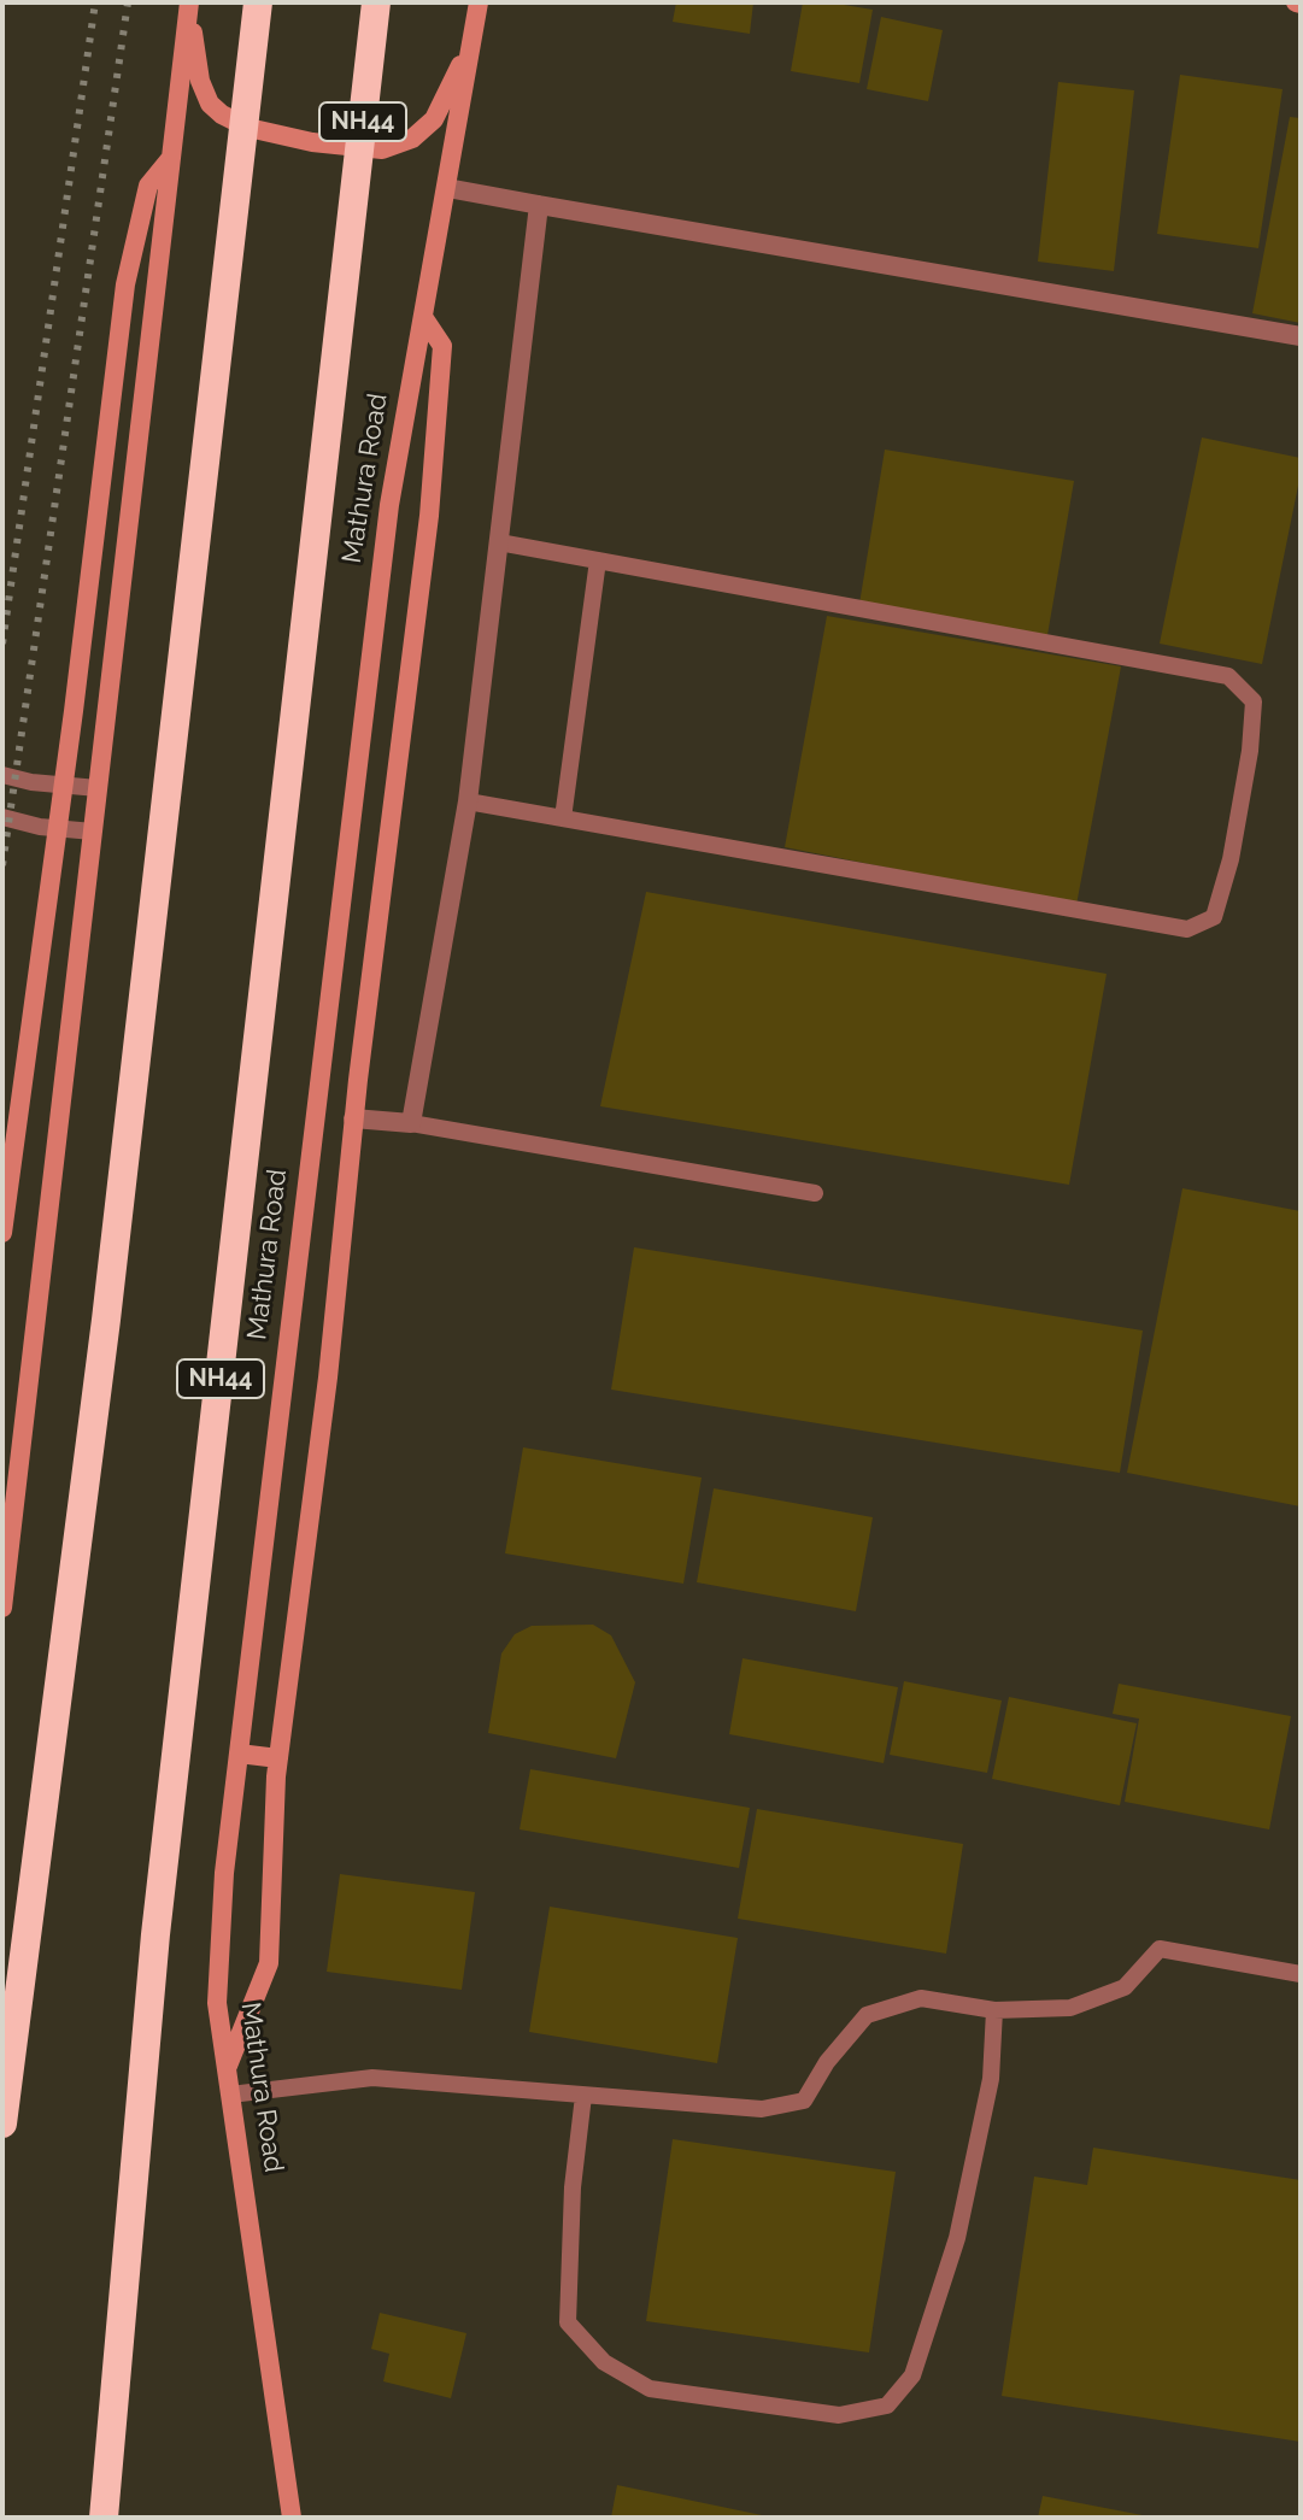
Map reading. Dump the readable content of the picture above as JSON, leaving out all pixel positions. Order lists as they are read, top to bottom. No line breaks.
{"streets":{"highway":["NH44","Mathura Road"]}}
